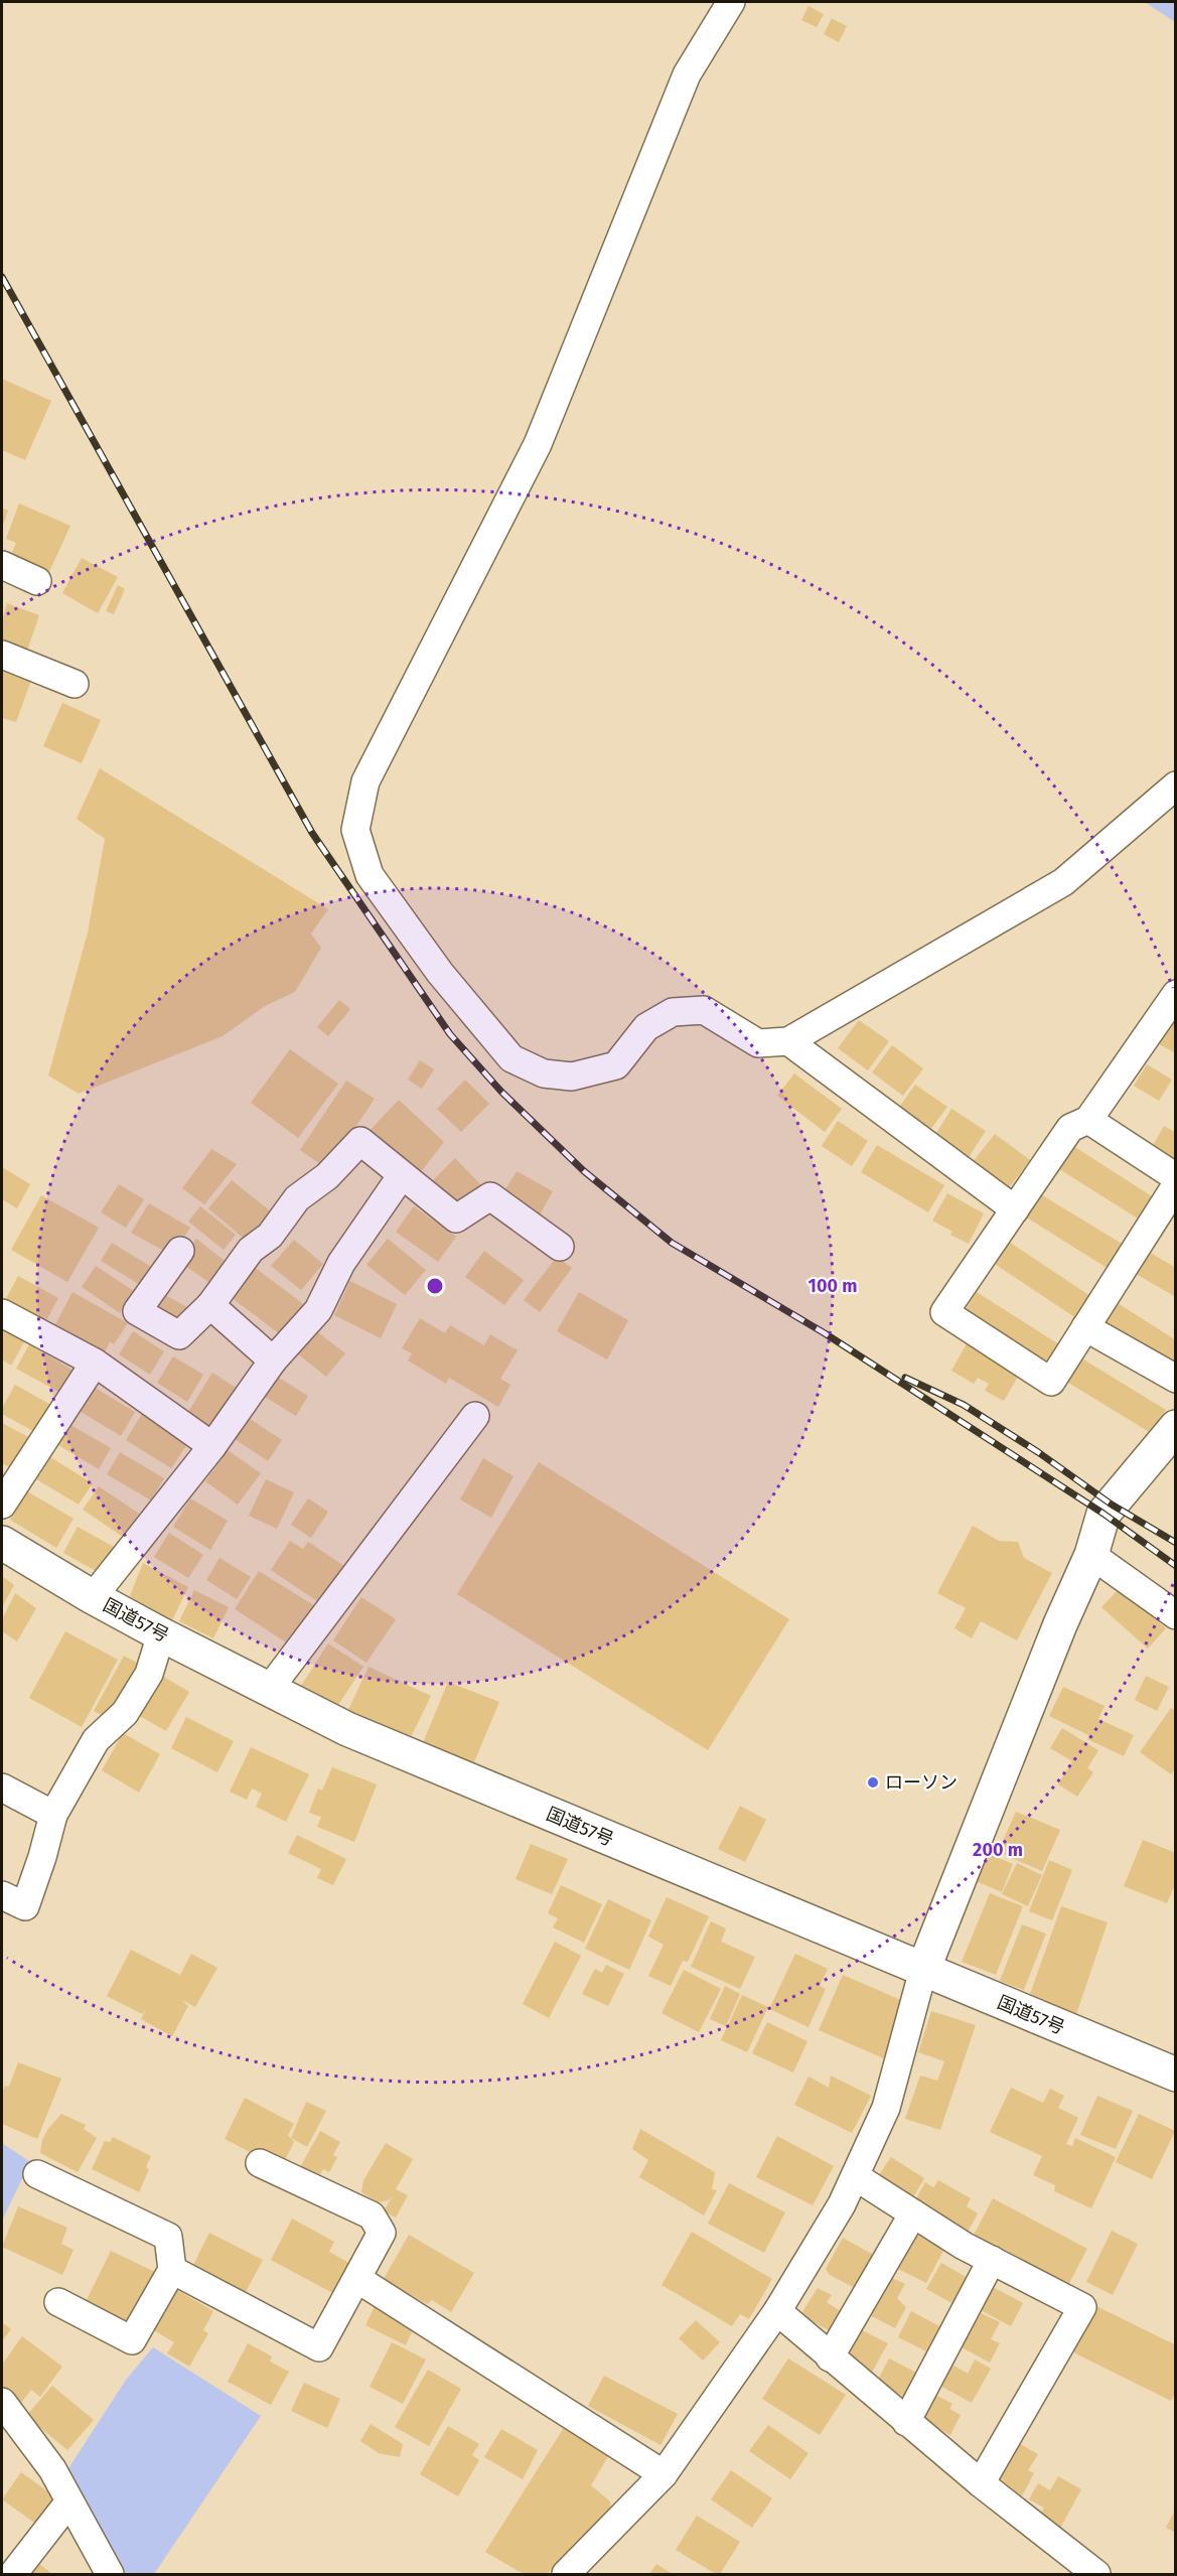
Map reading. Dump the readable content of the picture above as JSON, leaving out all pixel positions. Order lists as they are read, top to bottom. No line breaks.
{"streets":{"main road":["国道57号"]},"places":["ローソン"],"rings":["100 m","200 m"]}
